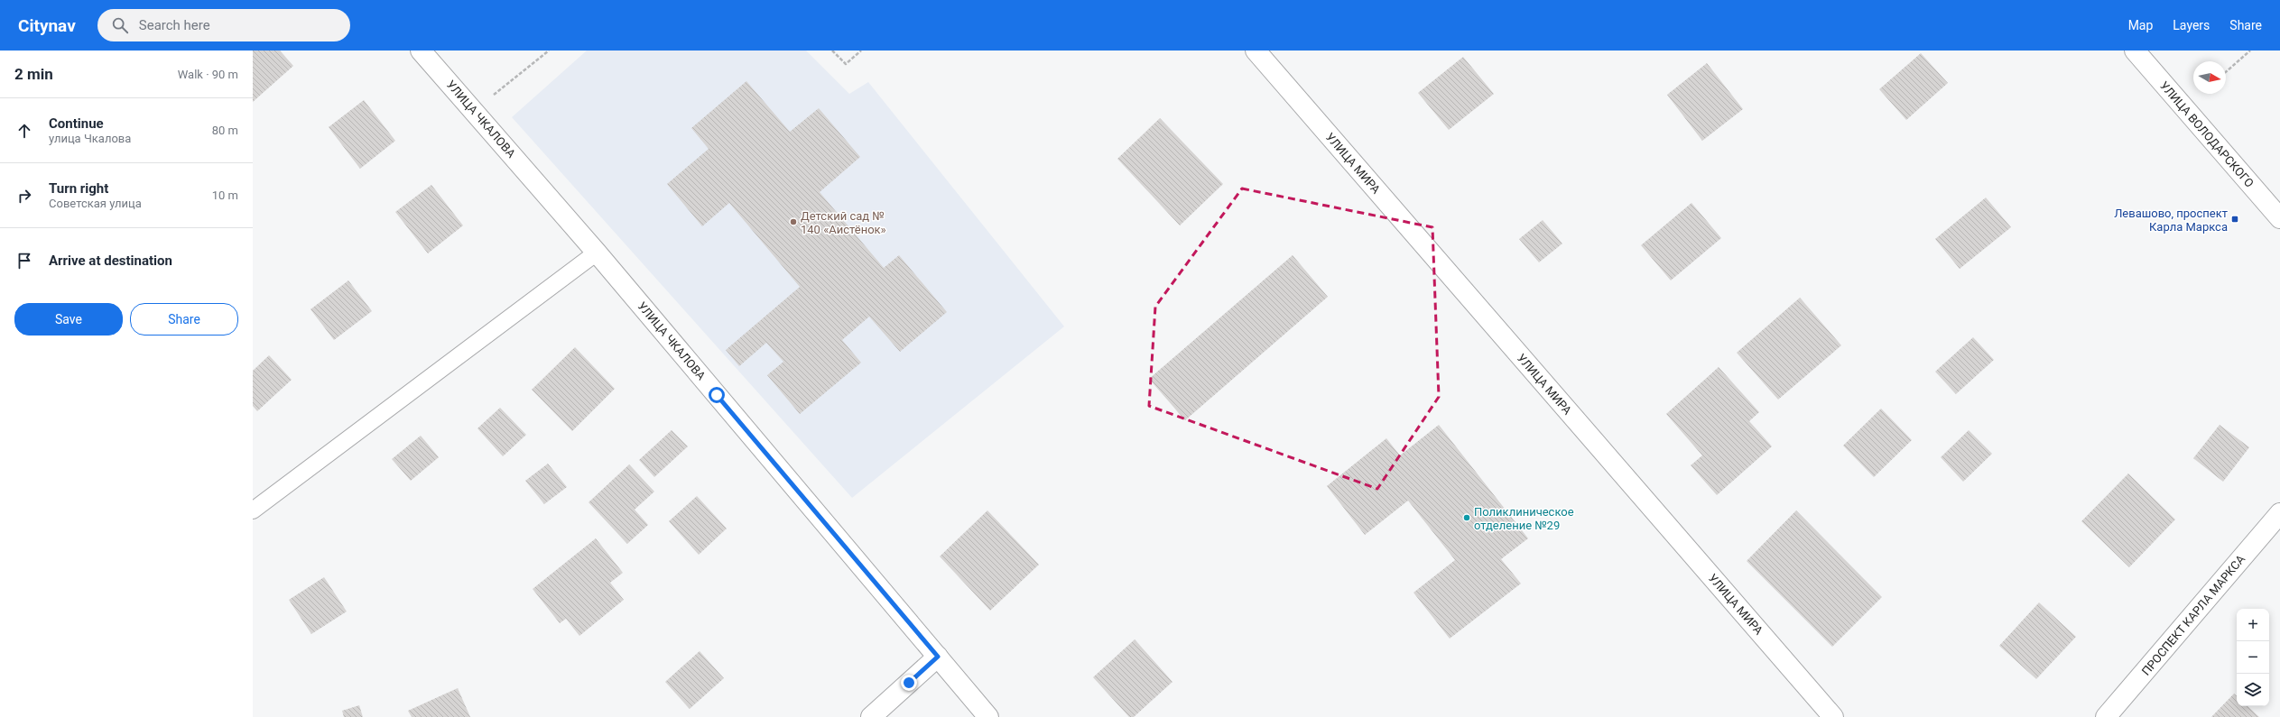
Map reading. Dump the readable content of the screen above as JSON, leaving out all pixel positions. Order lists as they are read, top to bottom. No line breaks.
{"streets":{"street":["УЛИЦА ЧКАЛОВА","УЛИЦА ВОЛОДАРСКОГО","УЛИЦА МИРА","ПРОСПЕКТ КАРЛА МАРКСА"]},"places":{"transit":["Левашово, проспект Карла Маркса"],"other":["Детский сад № 140 «Аистёнок»","Поликлиническое отделение №29"]},"north":"right","page":{"header":"Citynav","search":"Search here","nav":["Map","Layers","Share"],"heading":["2 min","Walk · 90 m"],"list":[["Continue","улица Чкалова","80 m"],["Turn right","Советская улица","10 m"],"Arrive at destination"],"buttons":["Save","Share"],"map_buttons":["+","−"]}}
